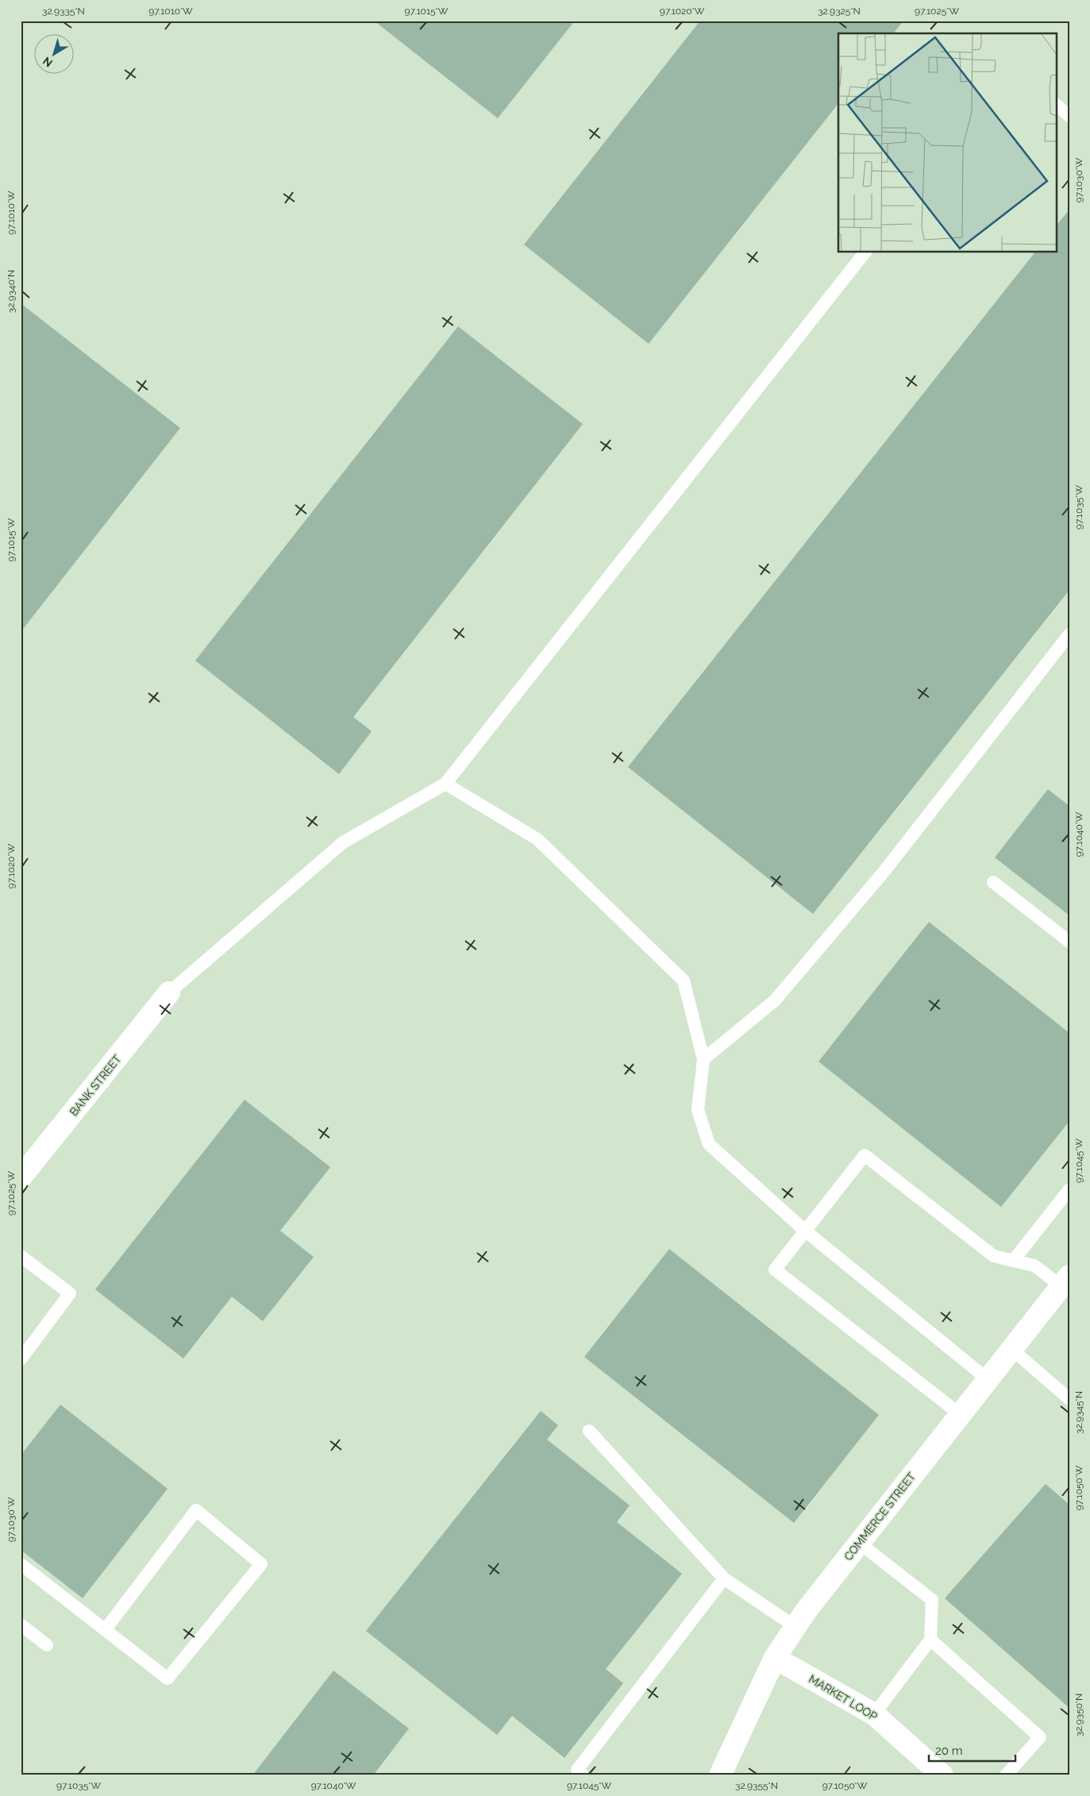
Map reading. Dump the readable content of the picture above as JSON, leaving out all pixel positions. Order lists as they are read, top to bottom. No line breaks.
{"streets":{"street":["BANK STREET","COMMERCE STREET","MARKET LOOP"]},"crossings":[["COMMERCE STREET","MARKET LOOP"]],"scale_bar":"20 m","north":"bottom left","coordinates":["32.9335°N","97.1010°W","97.1015°W","97.1020°W","32.9325°N","97.1025°W","97.1030°W","32.9340°N","97.1035°W","97.1040°W","97.1045°W","32.9345°N","97.1050°W","32.9350°N","32.9355°N"]}
